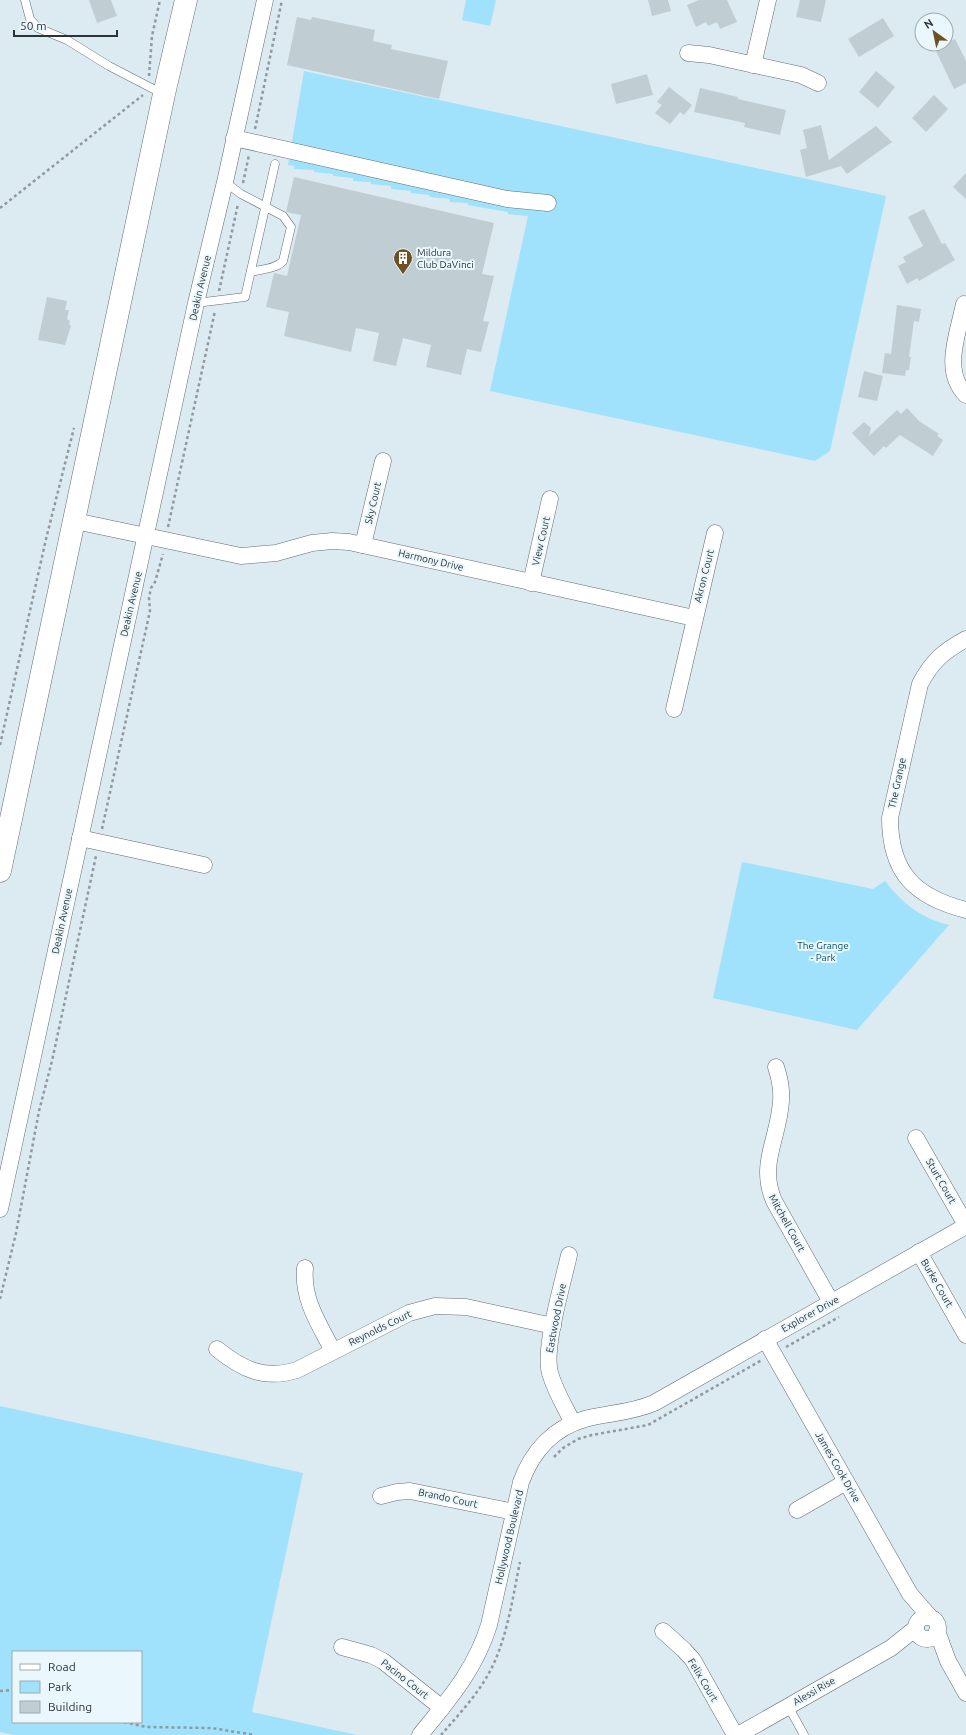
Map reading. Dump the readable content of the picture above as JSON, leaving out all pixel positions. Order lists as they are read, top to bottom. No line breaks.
{"streets":{"street":["Deakin Avenue","Sky Court","View Court","Harmony Drive","Akron Court","The Grange","Sturt Court","Mitchell Court","Burke Court","Explorer Drive","Eastwood Drive","Reynolds Court","James Cook Drive","Brando Court","Hollywood Boulevard","Pacino Court","Felix Court","Alessi Rise"]},"crossings":[["Deakin Avenue","Harmony Drive"],["Sky Court","Harmony Drive"],["View Court","Harmony Drive"],["Harmony Drive","Akron Court"],["Sturt Court","Explorer Drive"],["Mitchell Court","Explorer Drive"],["Burke Court","Explorer Drive"],["Explorer Drive","James Cook Drive"],["Explorer Drive","Hollywood Boulevard"],["Eastwood Drive","Reynolds Court"],["Eastwood Drive","Hollywood Boulevard"],["James Cook Drive","Alessi Rise"],["Brando Court","Hollywood Boulevard"],["Hollywood Boulevard","Pacino Court"],["Felix Court","Alessi Rise"]],"parks":["The Grange - Park"],"places":{"building":["Mildura Club DaVinci"]},"legend":["Road","Park","Building"],"scale_bar":"50 m","north":"top left"}
